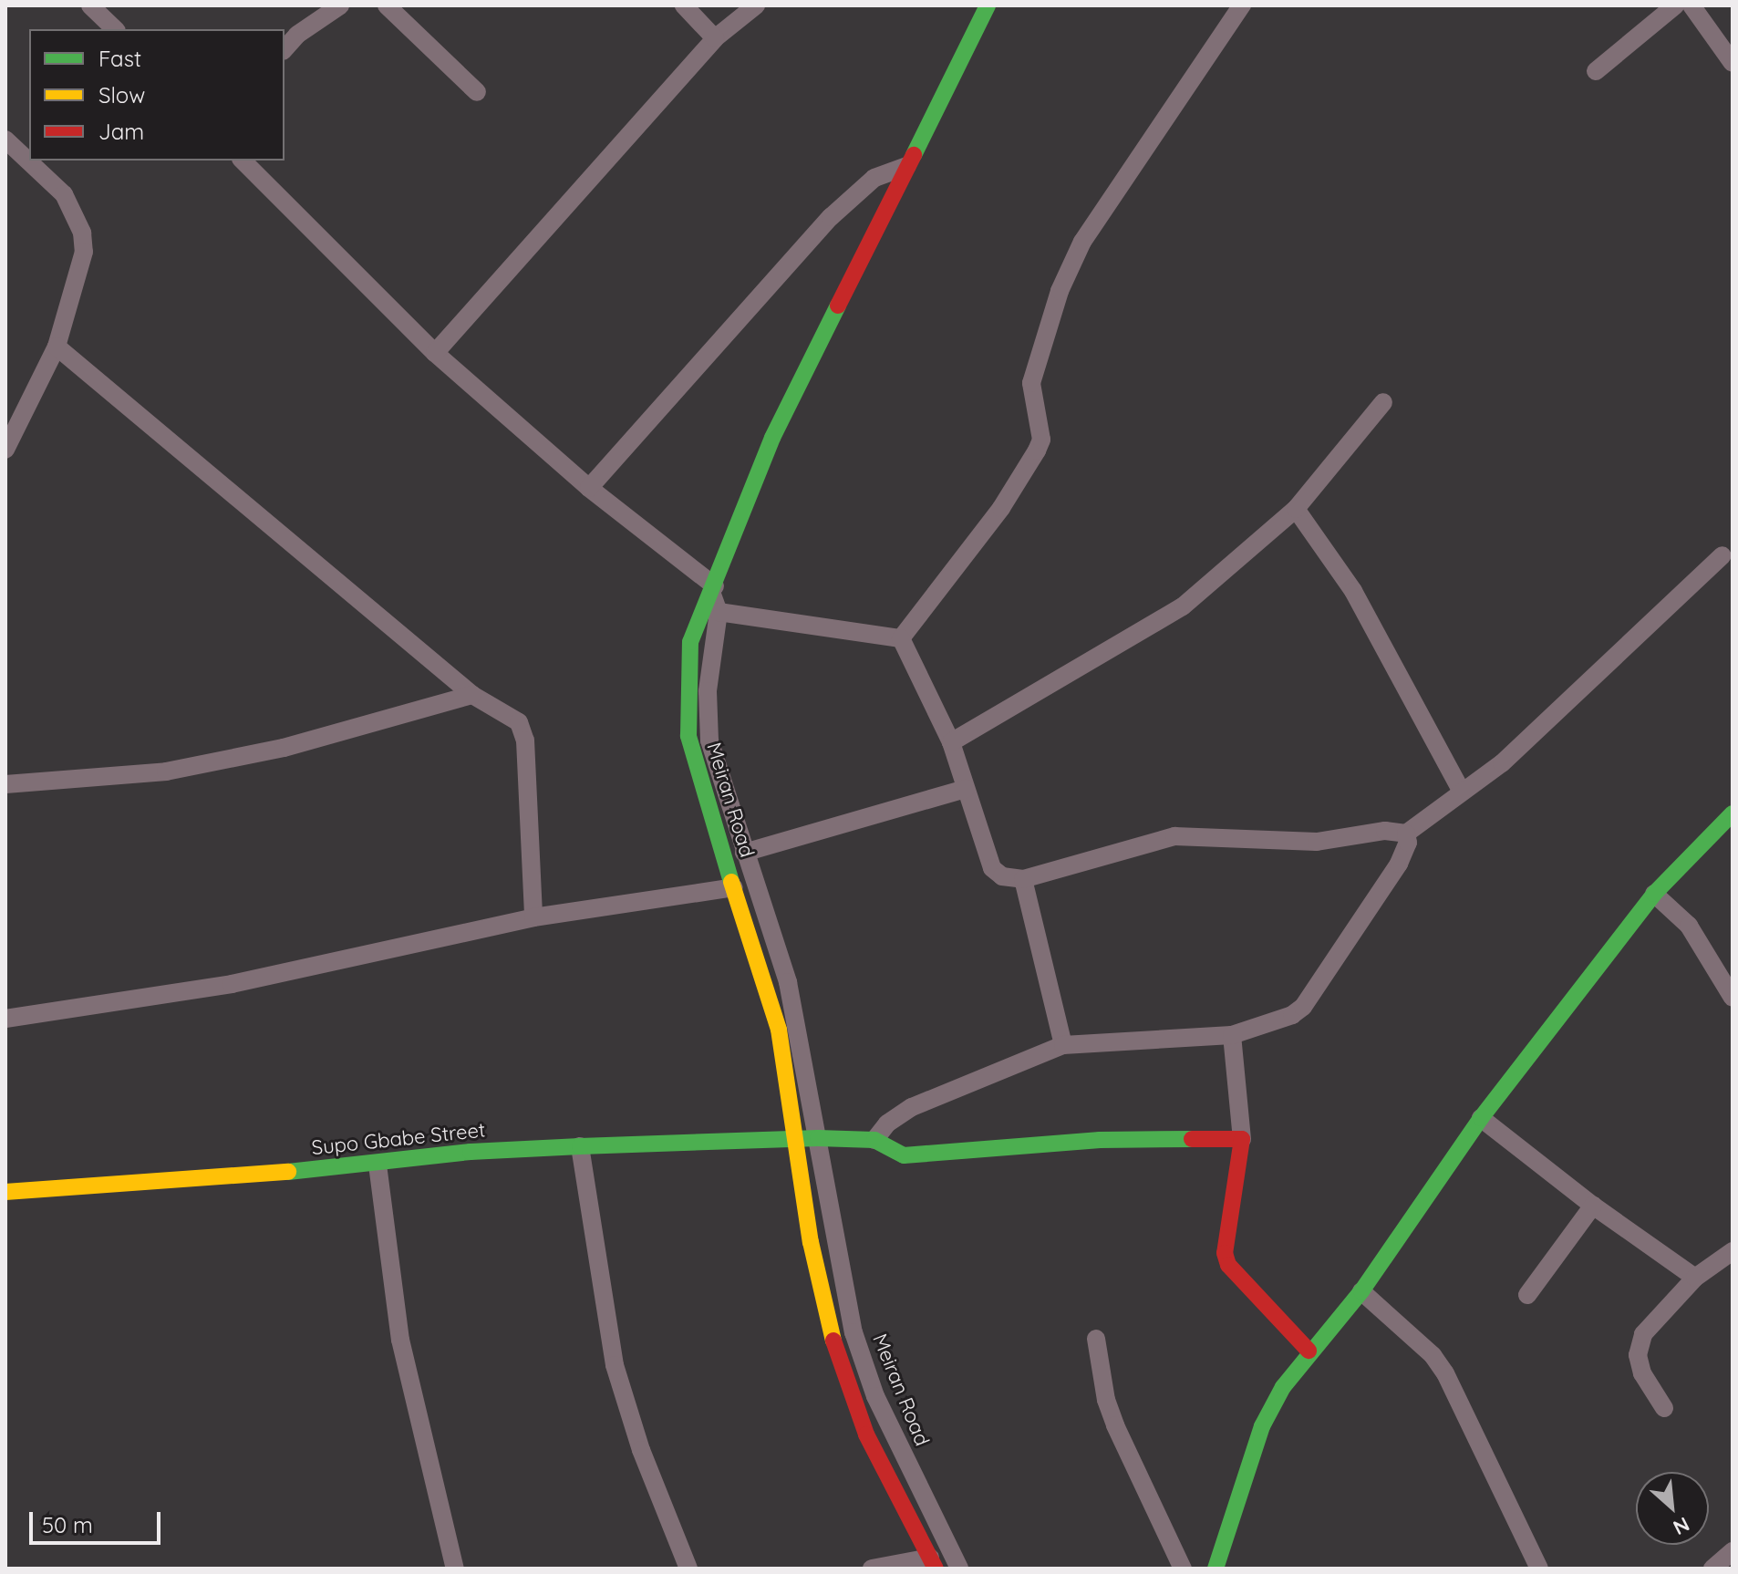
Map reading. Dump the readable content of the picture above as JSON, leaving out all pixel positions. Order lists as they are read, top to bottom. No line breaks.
{"streets":{"street":["Meiran Road","Supo Gbabe Street"]},"crossings":[["Meiran Road","Supo Gbabe Street"]],"legend":["Fast","Slow","Jam"],"scale_bar":"50 m","north":"bottom right"}
